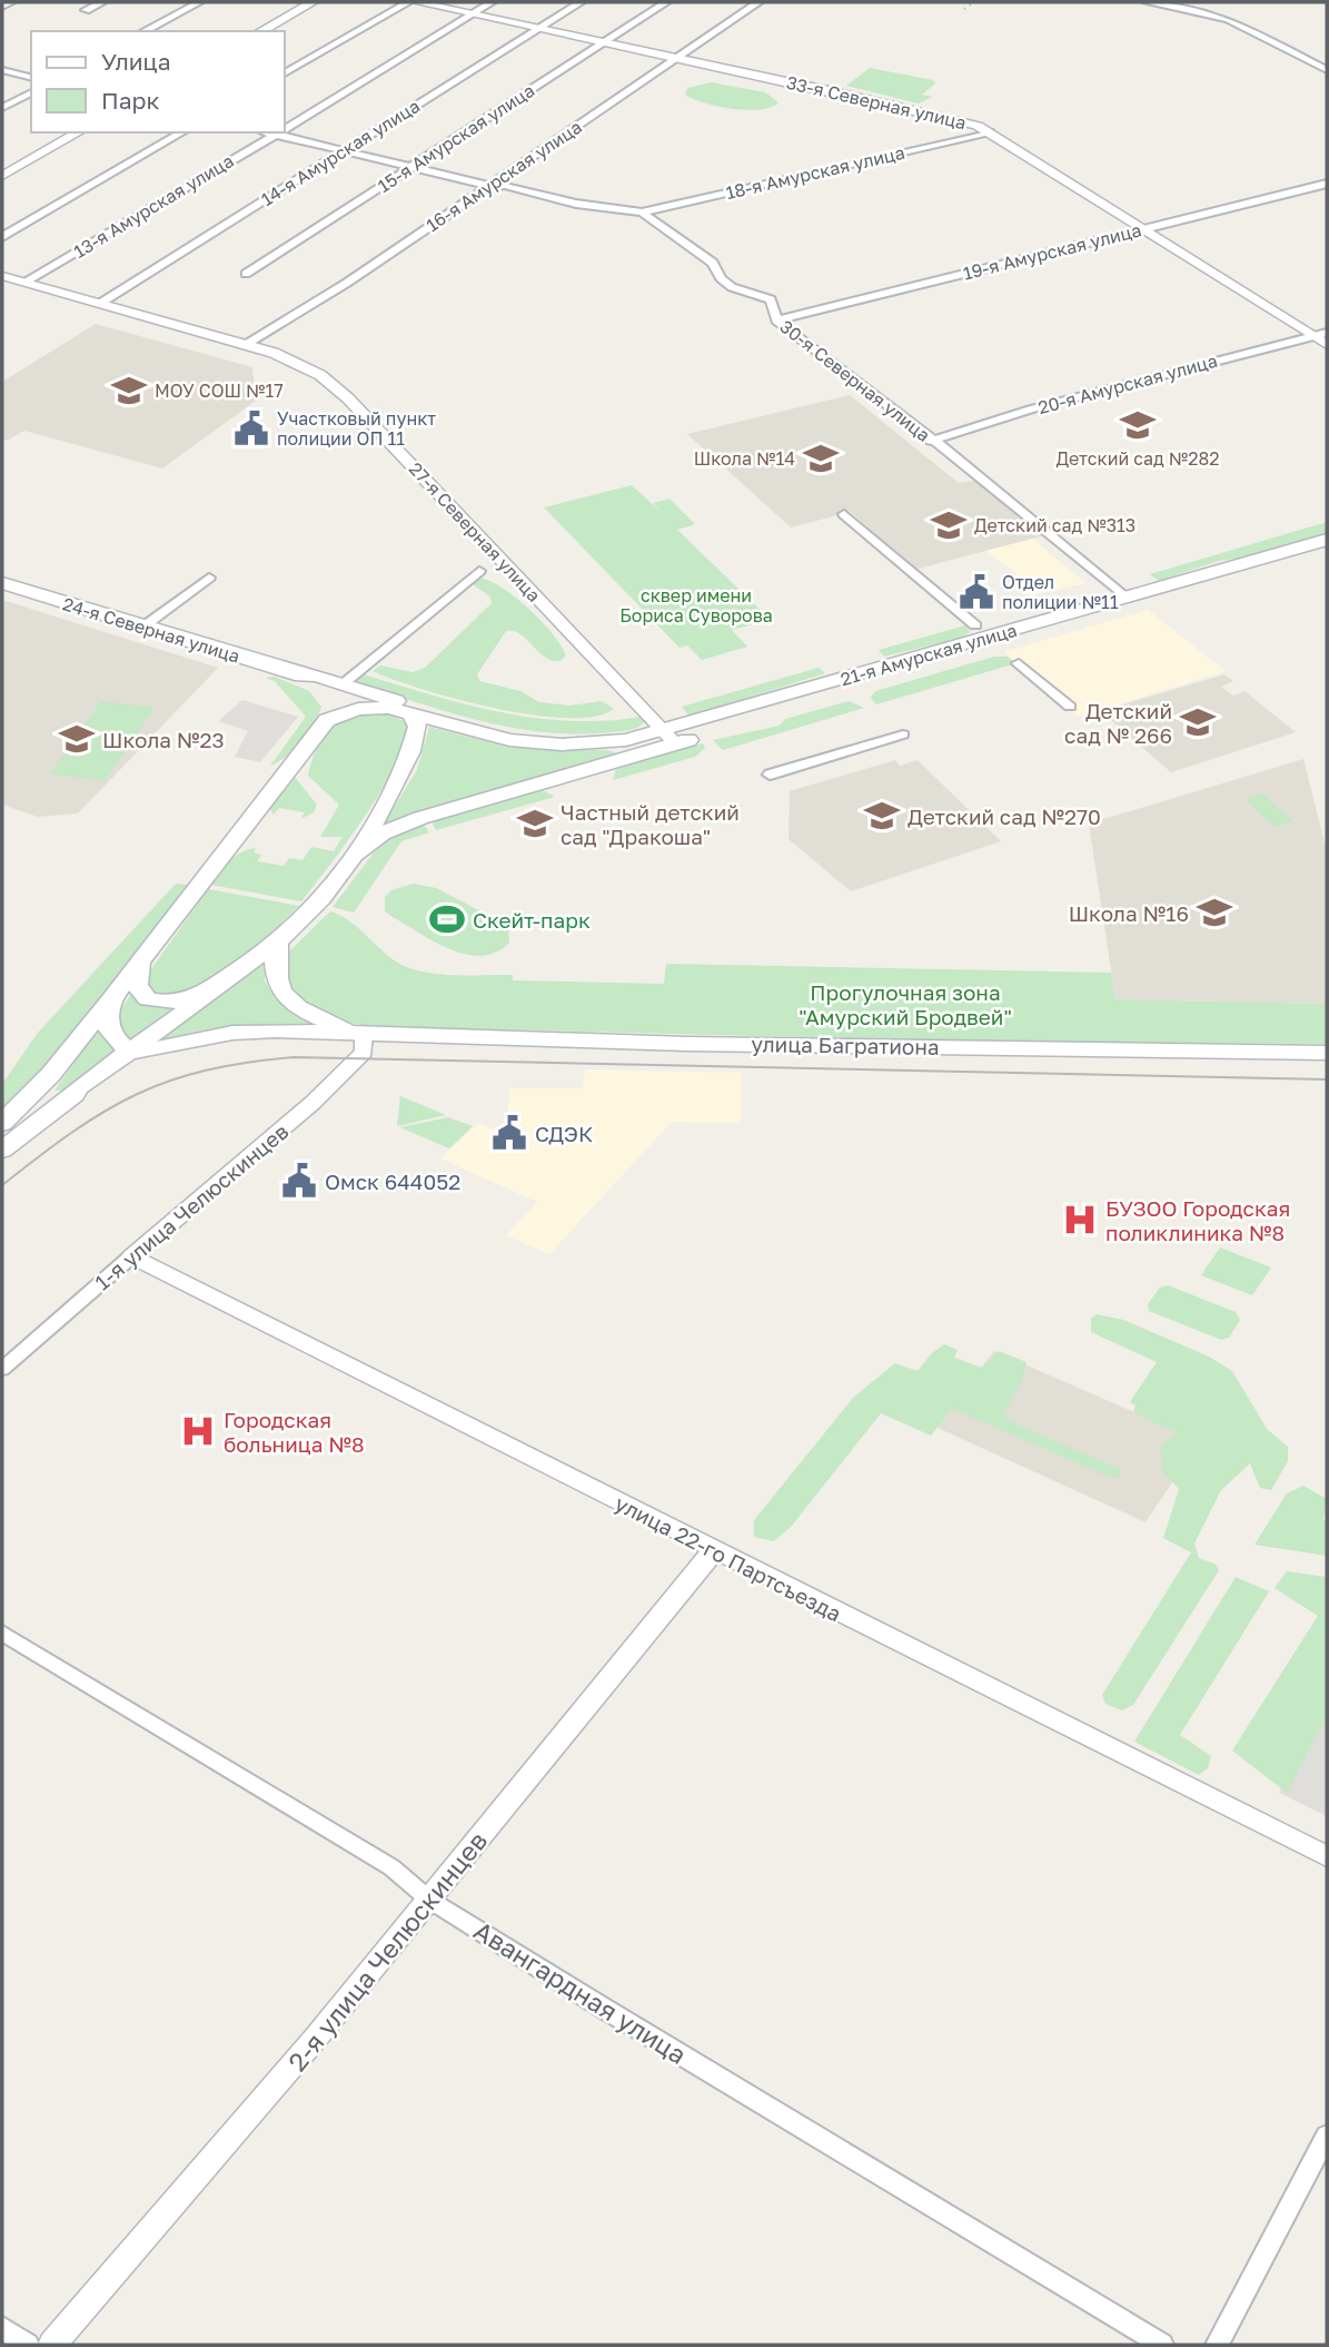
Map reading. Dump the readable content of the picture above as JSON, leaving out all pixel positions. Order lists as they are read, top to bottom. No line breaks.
{"streets":{"main road":["24-я Северная улица","21-я Амурская улица","улица Багратиона"],"street":["33-я Северная улица","15-я Амурская улица","14-я Амурская улица","18-я Амурская улица","16-я Амурская улица","13-я Амурская улица","19-я Амурская улица","30-я Северная улица","20-я Амурская улица","27-я Северная улица","1-я улица Челюскинцев","улица 22-го Партсъезда","2-я улица Челюскинцев","Авангардная улица"]},"crossings":[["33-я Северная улица","15-я Амурская улица"],["33-я Северная улица","14-я Амурская улица"],["33-я Северная улица","18-я Амурская улица"],["33-я Северная улица","16-я Амурская улица"],["33-я Северная улица","13-я Амурская улица"],["33-я Северная улица","19-я Амурская улица"],["33-я Северная улица","20-я Амурская улица"],["15-я Амурская улица","30-я Северная улица"],["14-я Амурская улица","30-я Северная улица"],["14-я Амурская улица","27-я Северная улица"],["18-я Амурская улица","30-я Северная улица"],["16-я Амурская улица","30-я Северная улица"],["16-я Амурская улица","27-я Северная улица"],["13-я Амурская улица","27-я Северная улица"],["19-я Амурская улица","30-я Северная улица"],["30-я Северная улица","20-я Амурская улица"],["30-я Северная улица","21-я Амурская улица"],["27-я Северная улица","24-я Северная улица"],["27-я Северная улица","21-я Амурская улица"],["24-я Северная улица","21-я Амурская улица"],["улица Багратиона","1-я улица Челюскинцев"],["1-я улица Челюскинцев","улица 22-го Партсъезда"],["улица 22-го Партсъезда","2-я улица Челюскинцев"],["2-я улица Челюскинцев","Авангардная улица"]],"parks":["сквер имени Бориса Суворова","Прогулочная зона \"Амурский Бродвей\""],"places":{"school or university":["МОУ СОШ №17","Детский сад №282","Школа №14","Детский сад №313","Детский сад № 266","Школа №23","Детский сад №270","Частный детский сад \"Дракоша\"","Школа №16"],"public building":["Участковый пункт полиции ОП 11","Отдел полиции №11","СДЭК","Омск 644052"],"sports":["Скейт-парк"],"hospital":["БУЗОО Городская поликлиника №8","Городская больница №8"]},"legend":["Улица","Парк"]}
